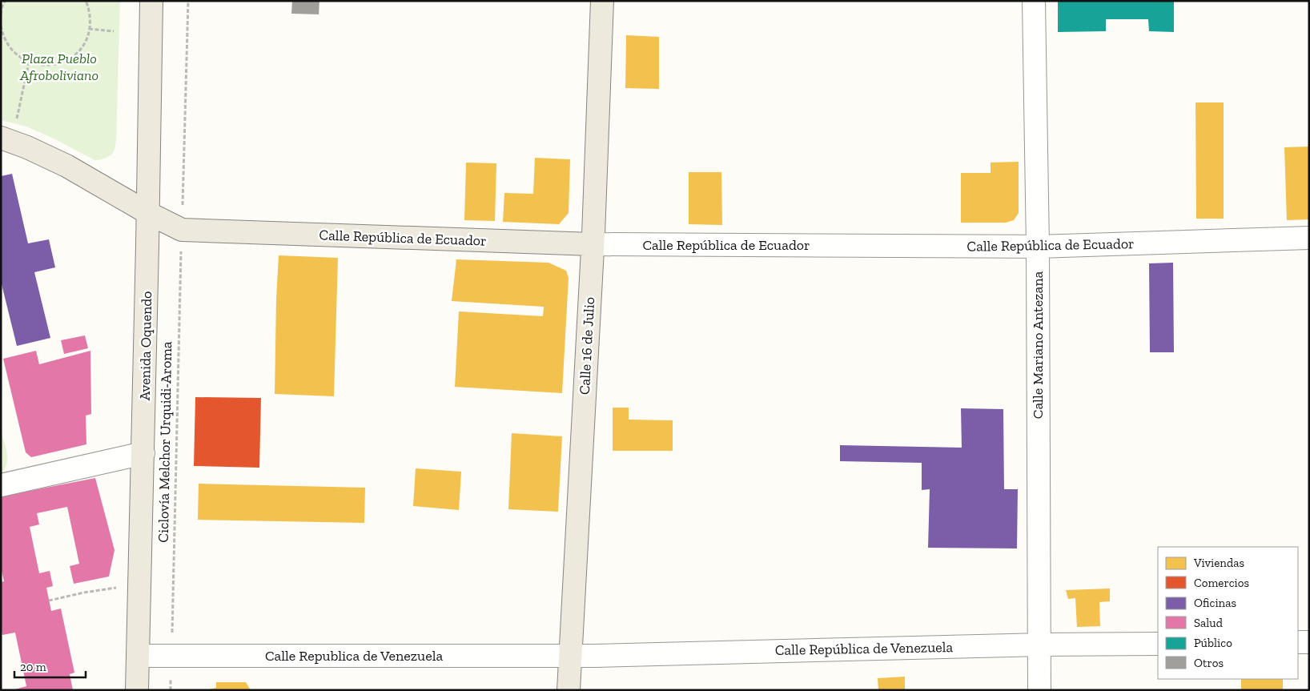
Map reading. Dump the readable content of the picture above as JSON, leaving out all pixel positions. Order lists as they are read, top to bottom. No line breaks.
{"streets":{"main road":["Calle República de Ecuador","Avenida Oquendo","Calle 16 de Julio"],"street":["Calle Mariano Antezana","Calle República de Venezuela","Calle Republica de Venezuela"],"path":["Ciclovía Melchor Urquidi-Aroma"]},"crossings":[["Calle República de Ecuador","Calle Mariano Antezana"],["Calle República de Ecuador","Avenida Oquendo"],["Calle República de Ecuador","Calle 16 de Julio"],["Calle Mariano Antezana","Calle República de Venezuela"],["Avenida Oquendo","Calle Republica de Venezuela"],["Calle 16 de Julio","Calle República de Venezuela"],["Calle 16 de Julio","Calle Republica de Venezuela"],["Calle República de Venezuela","Calle Republica de Venezuela"]],"parks":["Plaza Pueblo Afroboliviano"],"legend":["Viviendas","Comercios","Oficinas","Salud","Público","Otros"],"scale_bar":"20 m"}
